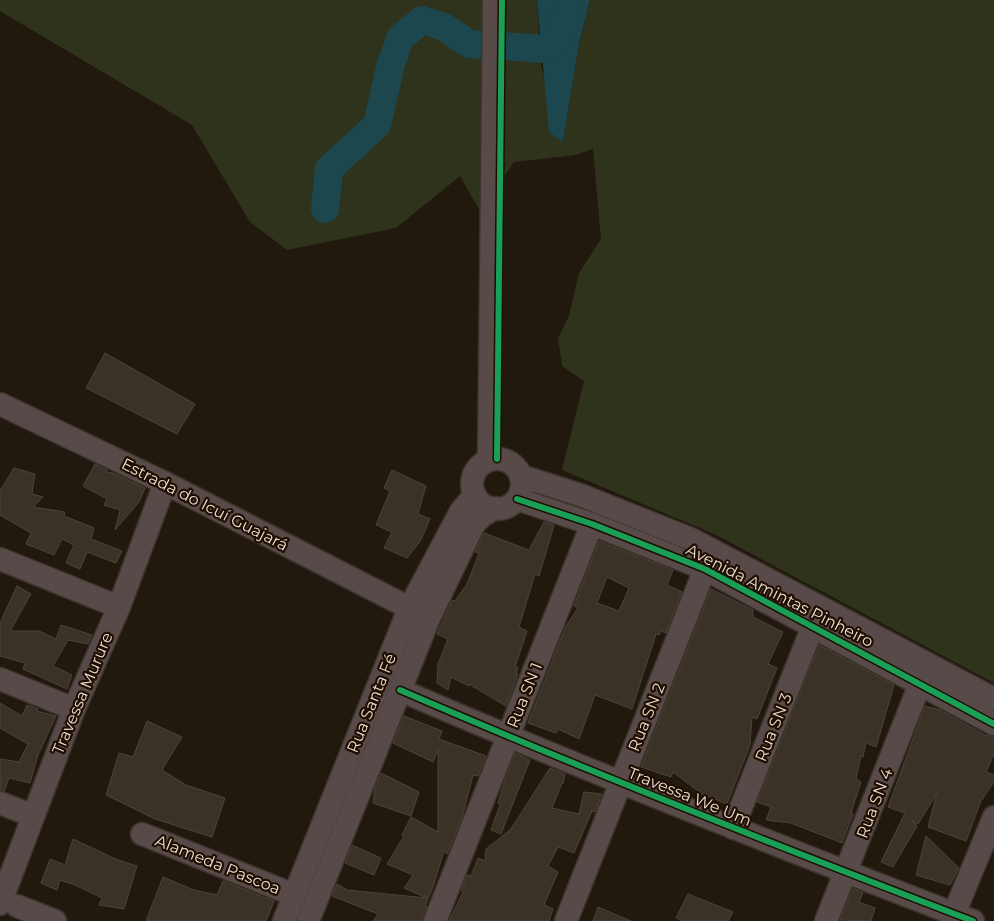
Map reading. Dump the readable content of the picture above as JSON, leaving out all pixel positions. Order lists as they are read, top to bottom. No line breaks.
{"streets":{"street":["Estrada do Icuí Guajará","Avenida Amintas Pinheiro","Travessa Murure","Rua SN 1","Rua Santa Fé","Rua SN 2","Rua SN 3","Travessa We Um","Rua SN 4","Alameda Pascoa"]},"crossings":[["Estrada do Icuí Guajará","Travessa Murure"],["Estrada do Icuí Guajará","Rua Santa Fé"],["Avenida Amintas Pinheiro","Rua SN 1"],["Avenida Amintas Pinheiro","Rua Santa Fé"],["Avenida Amintas Pinheiro","Rua SN 2"],["Avenida Amintas Pinheiro","Rua SN 3"],["Avenida Amintas Pinheiro","Rua SN 4"],["Rua SN 1","Travessa We Um"],["Rua Santa Fé","Travessa We Um"],["Rua Santa Fé","Alameda Pascoa"],["Rua SN 2","Travessa We Um"],["Rua SN 3","Travessa We Um"],["Travessa We Um","Rua SN 4"]]}
